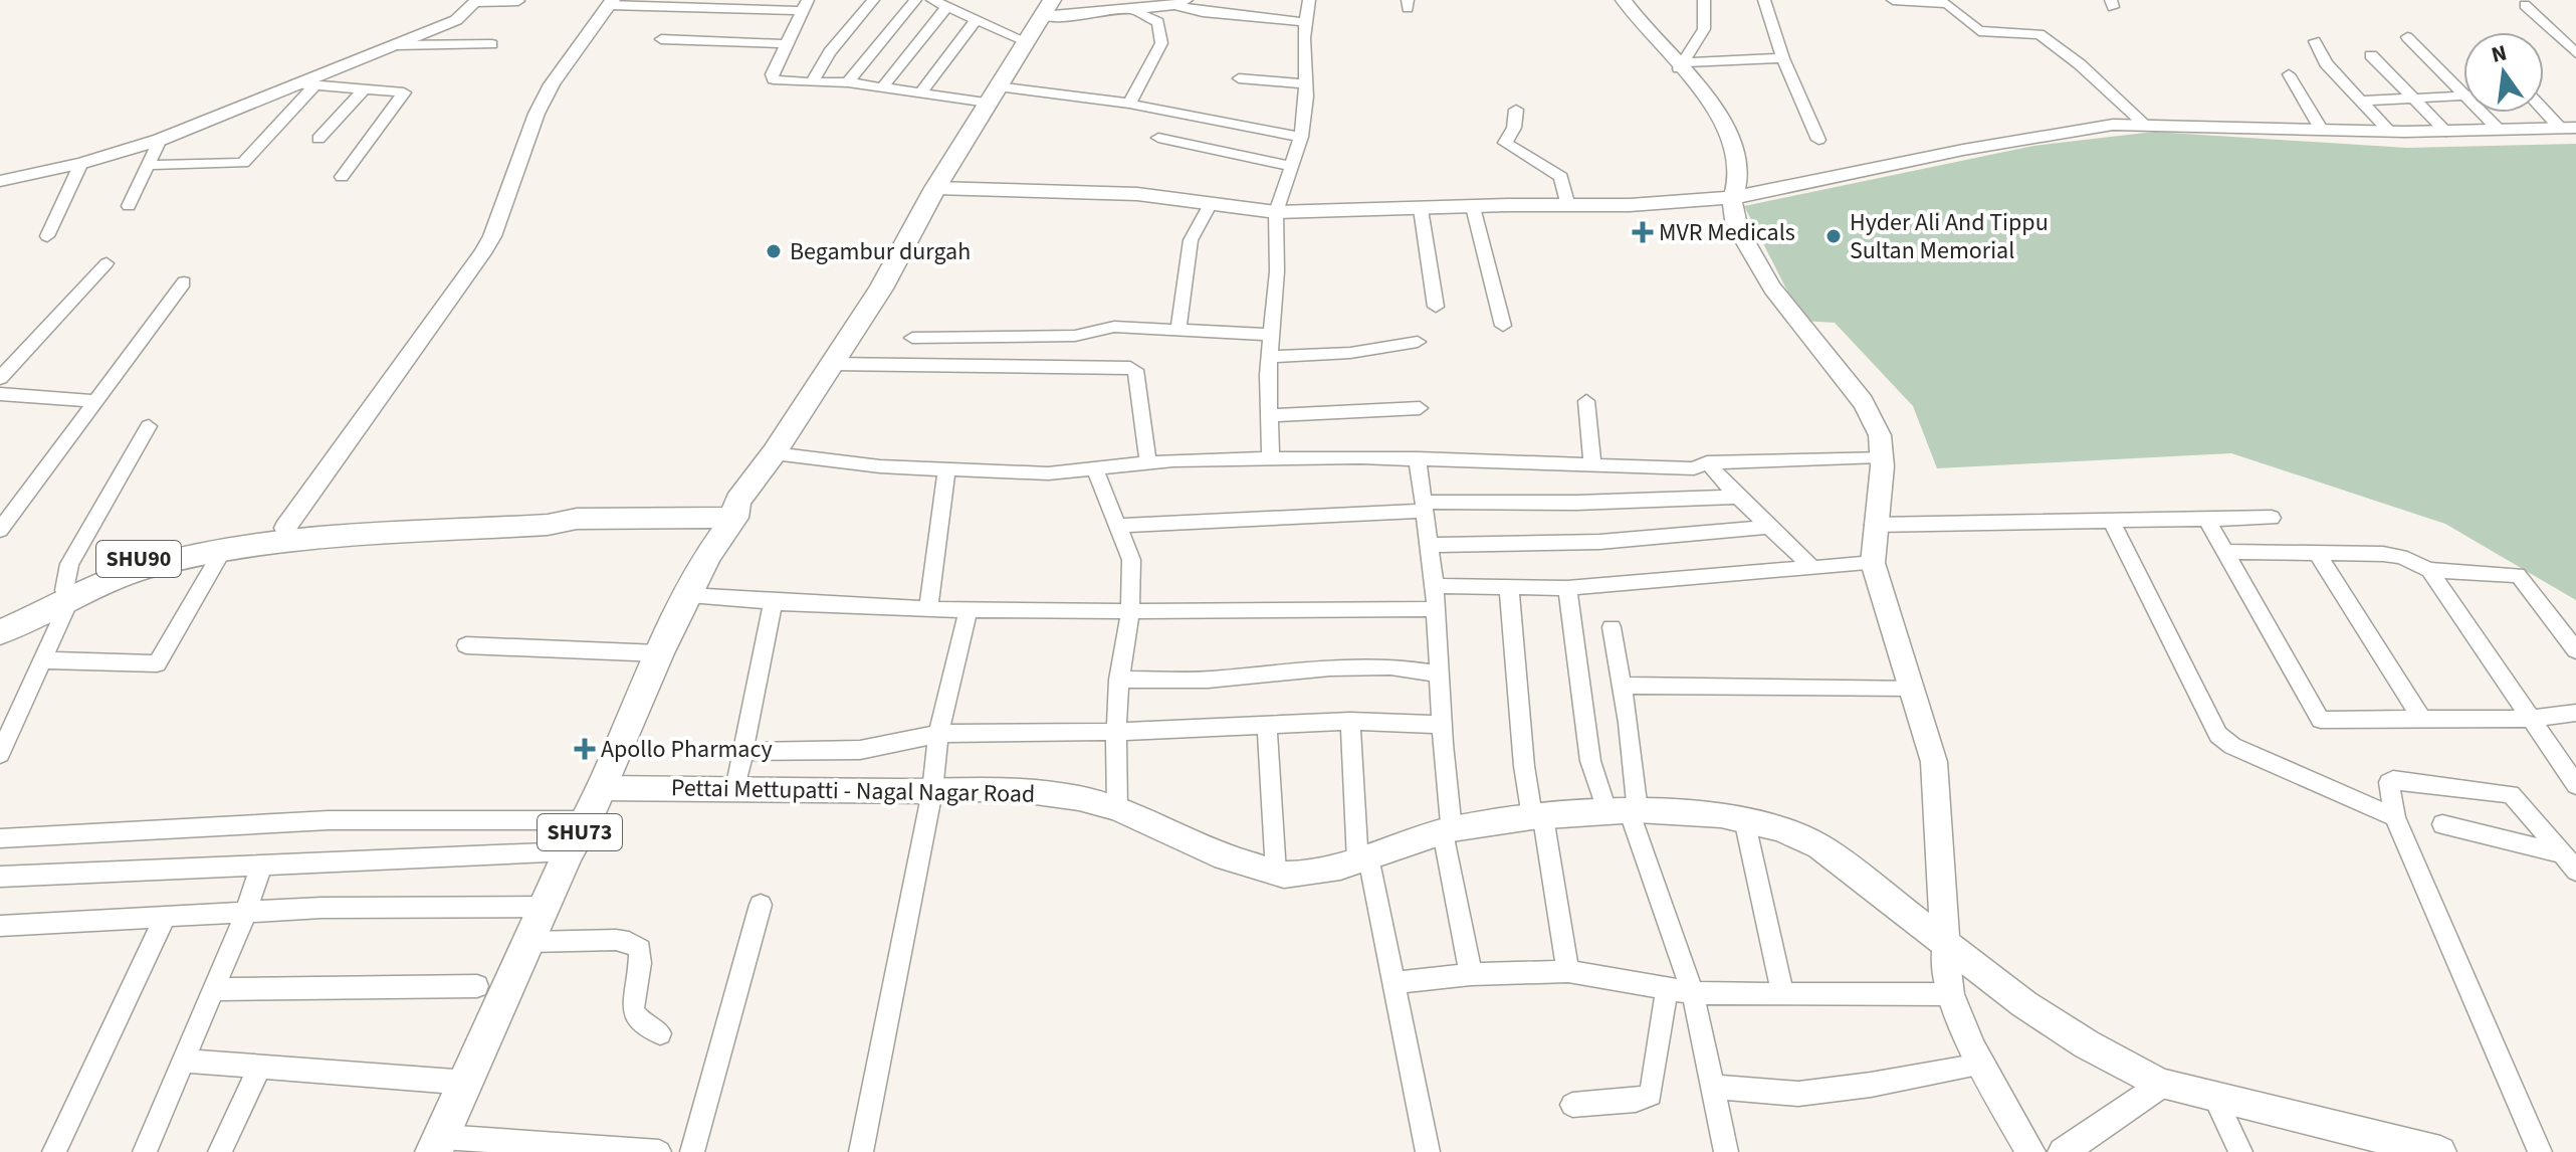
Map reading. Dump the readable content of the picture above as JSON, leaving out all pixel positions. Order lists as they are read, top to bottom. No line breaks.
{"streets":{"main road":["SHU90","Pettai Mettupatti - Nagal Nagar Road","SHU73"]},"crossings":[["SHU90","SHU73"],["Pettai Mettupatti - Nagal Nagar Road","SHU73"]],"places":{"health":["MVR Medicals","Apollo Pharmacy"],"other":["Hyder Ali And Tippu Sultan Memorial","Begambur durgah"]},"north":"top"}
